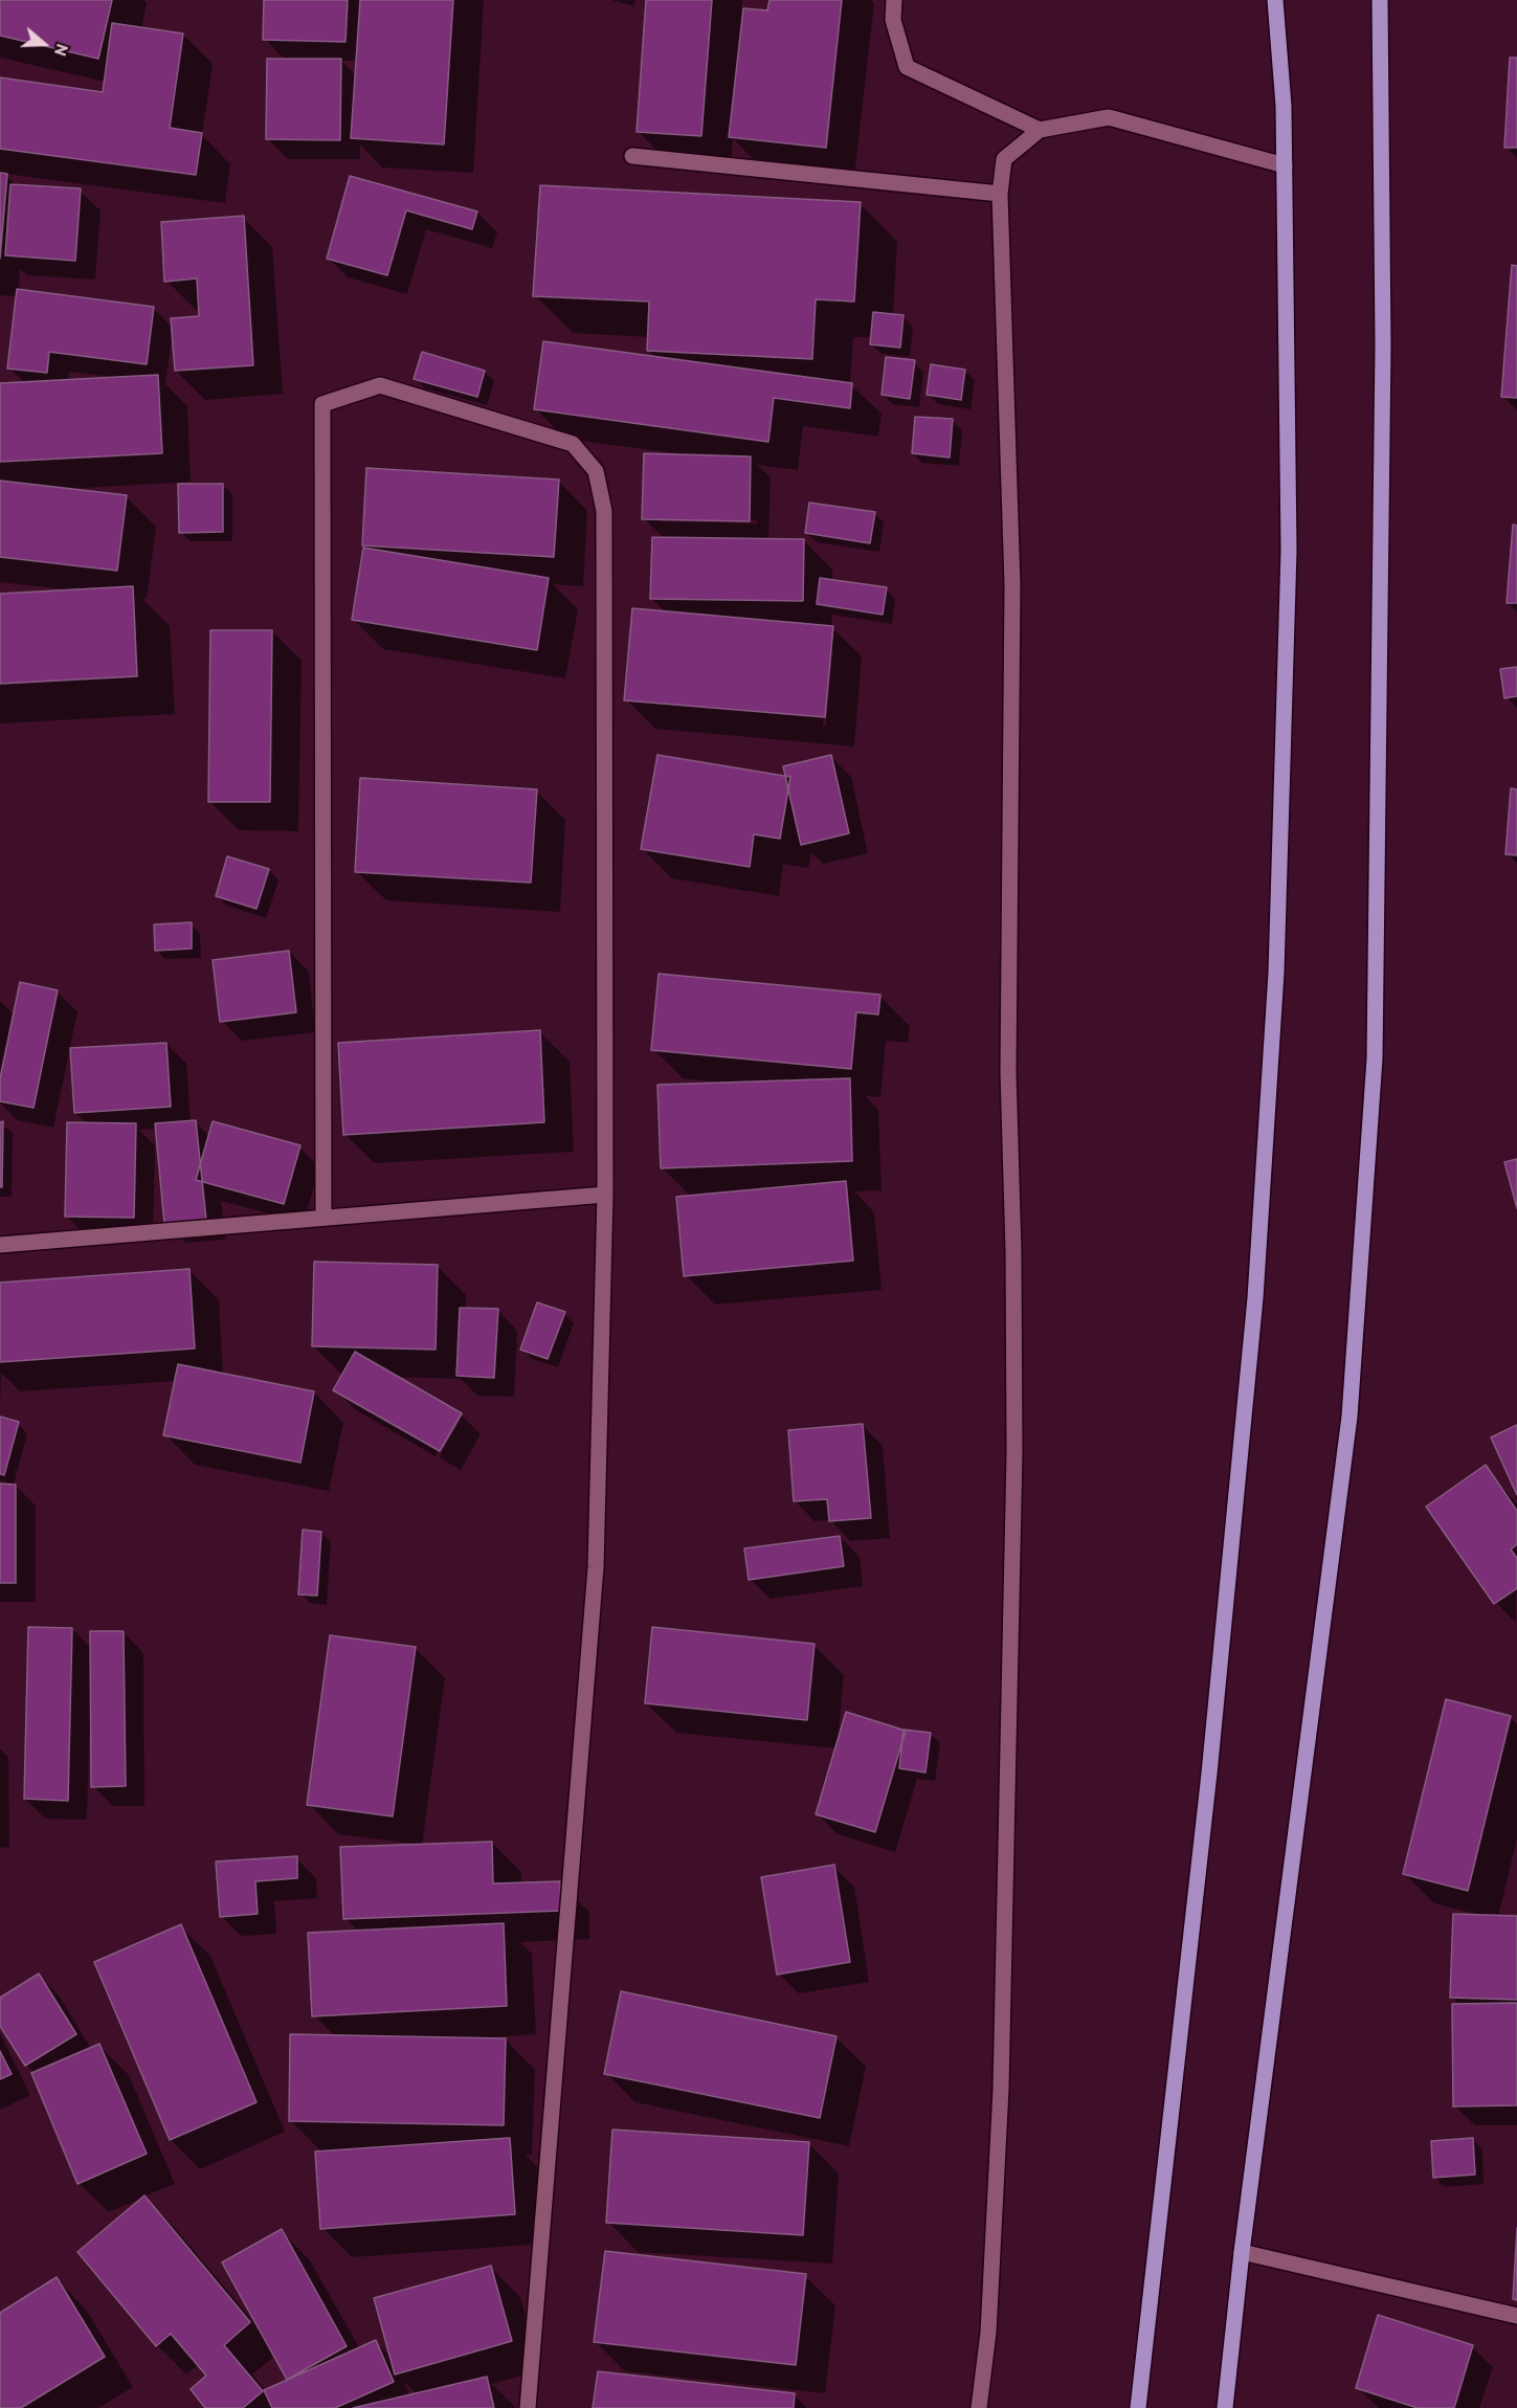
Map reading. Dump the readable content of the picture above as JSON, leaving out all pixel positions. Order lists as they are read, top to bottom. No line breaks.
{"north":"right"}
